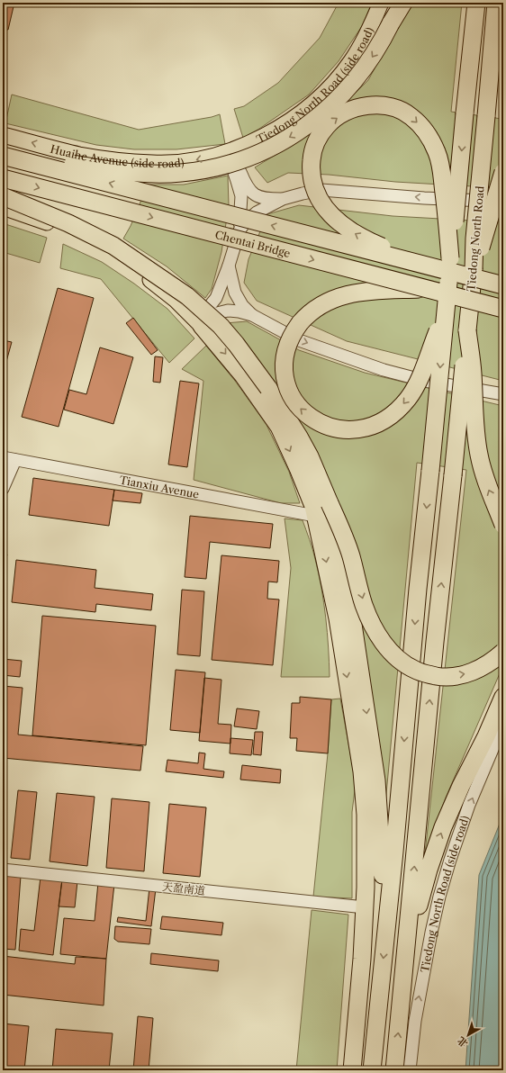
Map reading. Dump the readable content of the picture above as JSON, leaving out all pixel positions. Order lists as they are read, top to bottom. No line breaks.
{"streets":{"highway":["Tiedong North Road","Chentai Bridge"],"main road":["Tiedong North Road (side road)","Huaihe Avenue (side road)"],"street":["Tianxiu Avenue","天盈南道"]},"crossings":[["Tiedong North Road (side road)","Huaihe Avenue (side road)"]],"one_way":["Tiedong North Road (side road)","Huaihe Avenue (side road)"],"north":"bottom left"}
